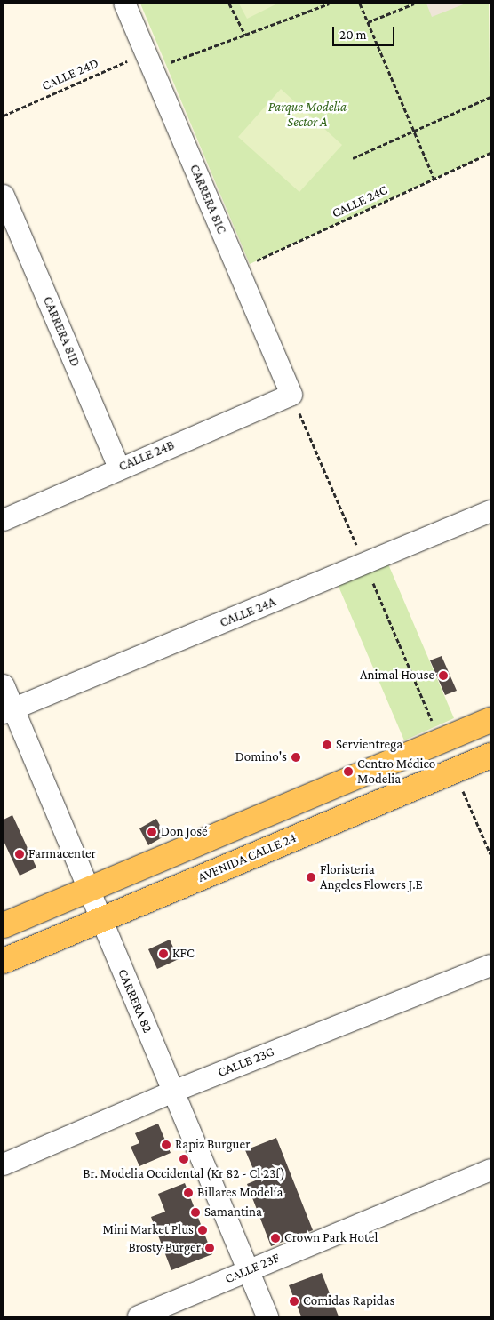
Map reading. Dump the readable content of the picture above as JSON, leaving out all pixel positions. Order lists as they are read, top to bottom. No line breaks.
{"streets":{"main road":["AVENIDA CALLE 24"],"street":["CARRERA 81C","CARRERA 81D","CALLE 24B","CALLE 24A","CARRERA 82","CALLE 23G","CALLE 23F"],"path":["CALLE 24D","CALLE 24C"]},"crossings":[["CALLE 24D","CARRERA 81C"],["CARRERA 81C","CALLE 24C"],["CARRERA 81C","CALLE 24B"],["CARRERA 81D","CALLE 24B"],["CALLE 24A","CARRERA 82"],["AVENIDA CALLE 24","CARRERA 82"],["CARRERA 82","CALLE 23G"],["CARRERA 82","CALLE 23F"]],"parks":["Parque Modelia Sector A"],"places":["Animal House","Servientrega","Domino's","Centro Médico Modelia","Don José","Farmacenter","Floristeria Angeles Flowers J.E","KFC","Rapiz Burguer","Br. Modelia Occidental (Kr 82 - Cl 23f)","Billares Modelía","Samantina","Mini Market Plus","Crown Park Hotel","Brosty Burger","Comidas Rapidas"],"scale_bar":"20 m"}
